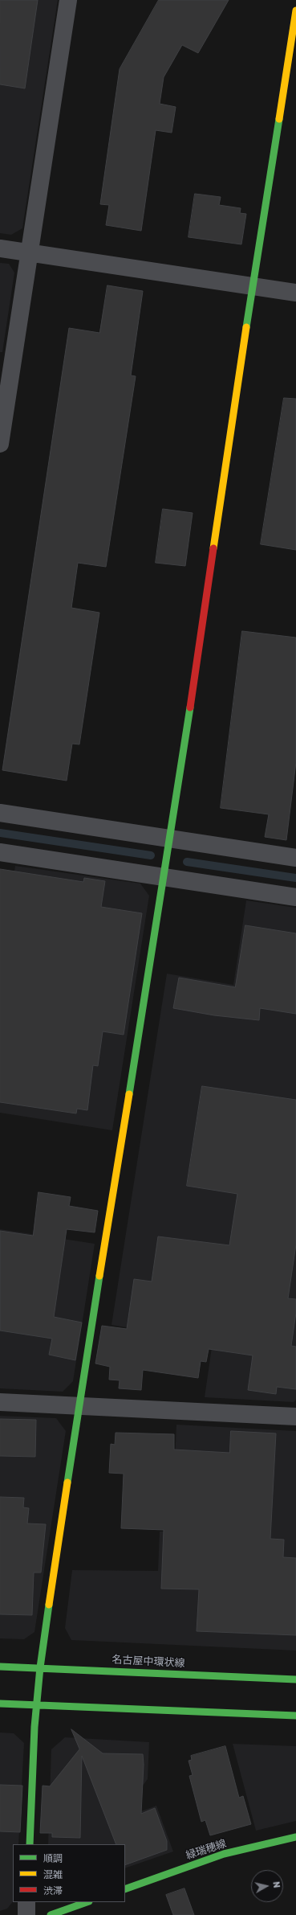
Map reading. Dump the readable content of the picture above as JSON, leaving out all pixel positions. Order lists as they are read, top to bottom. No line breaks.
{"streets":{"street":["名古屋中環状線","緑瑞穂線"]},"legend":["順調","混雑","渋滞"],"north":"right"}
